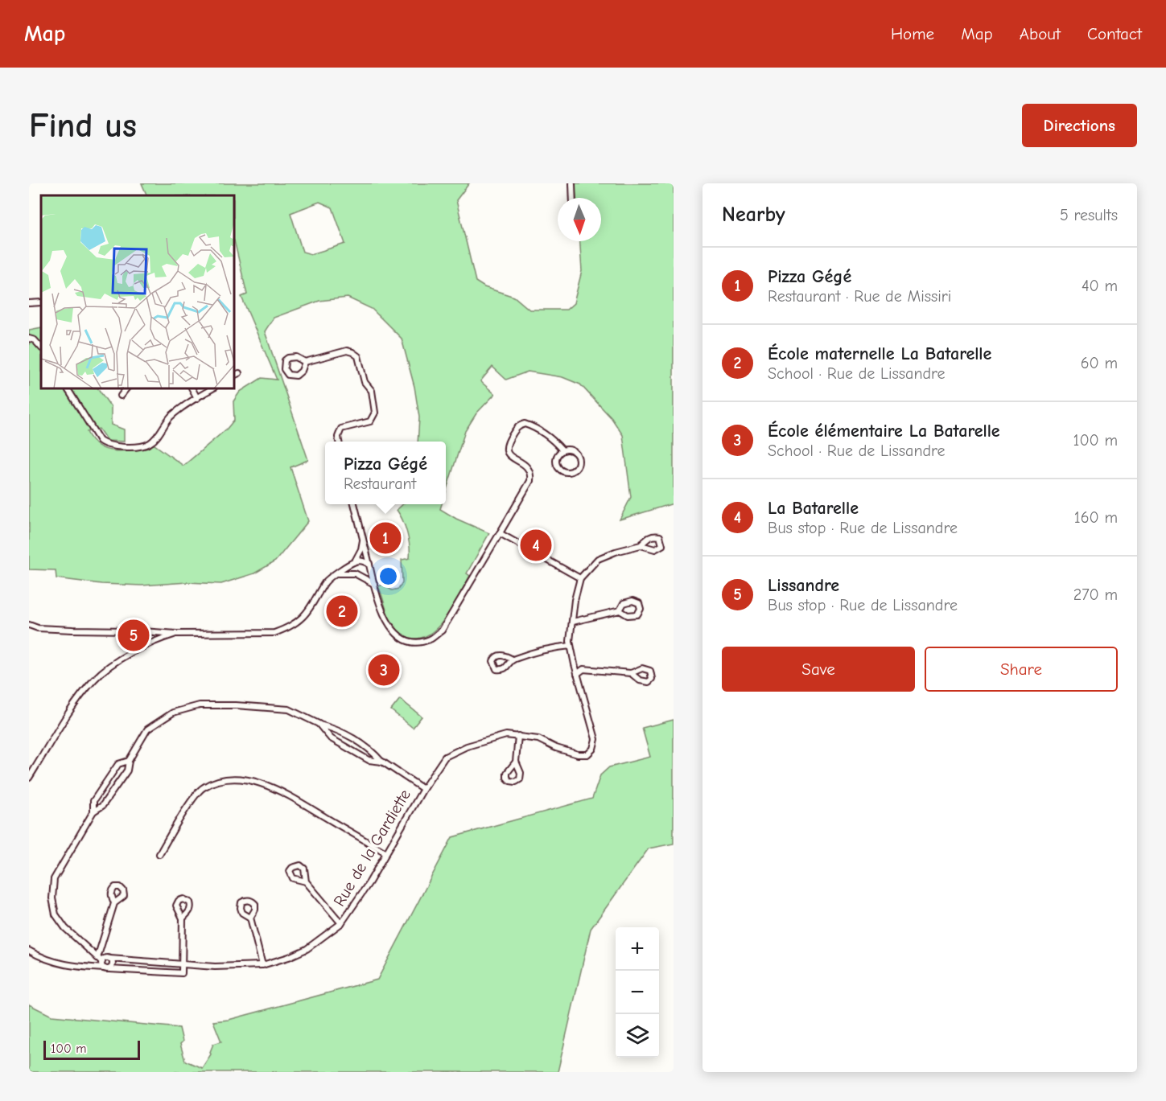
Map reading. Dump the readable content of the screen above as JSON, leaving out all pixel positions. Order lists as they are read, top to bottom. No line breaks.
{"streets":{"street":["Rue de la Gardiette"]},"scale_bar":"100 m","north":"bottom","page":{"header":"Map","nav":["Home","Map","About","Contact"],"buttons":["Directions",["Save","Share"]],"title":"Find us","heading":["Nearby","5 results"],"list":[{"mark":"1","name":"Pizza Gégé","note":"Restaurant · Rue de Missiri","value":"40 m"},{"mark":"2","name":"École maternelle La Batarelle","note":"School · Rue de Lissandre","value":"60 m"},{"mark":"3","name":"École élémentaire La Batarelle","note":"School · Rue de Lissandre","value":"100 m"},{"mark":"4","name":"La Batarelle","note":"Bus stop · Rue de Lissandre","value":"160 m"},{"mark":"5","name":"Lissandre","note":"Bus stop · Rue de Lissandre","value":"270 m"}],"popup":["Pizza Gégé","Restaurant"],"pins":["1","4","2","5","3"],"map_buttons":["+","−"],"scale":"100 m"}}
